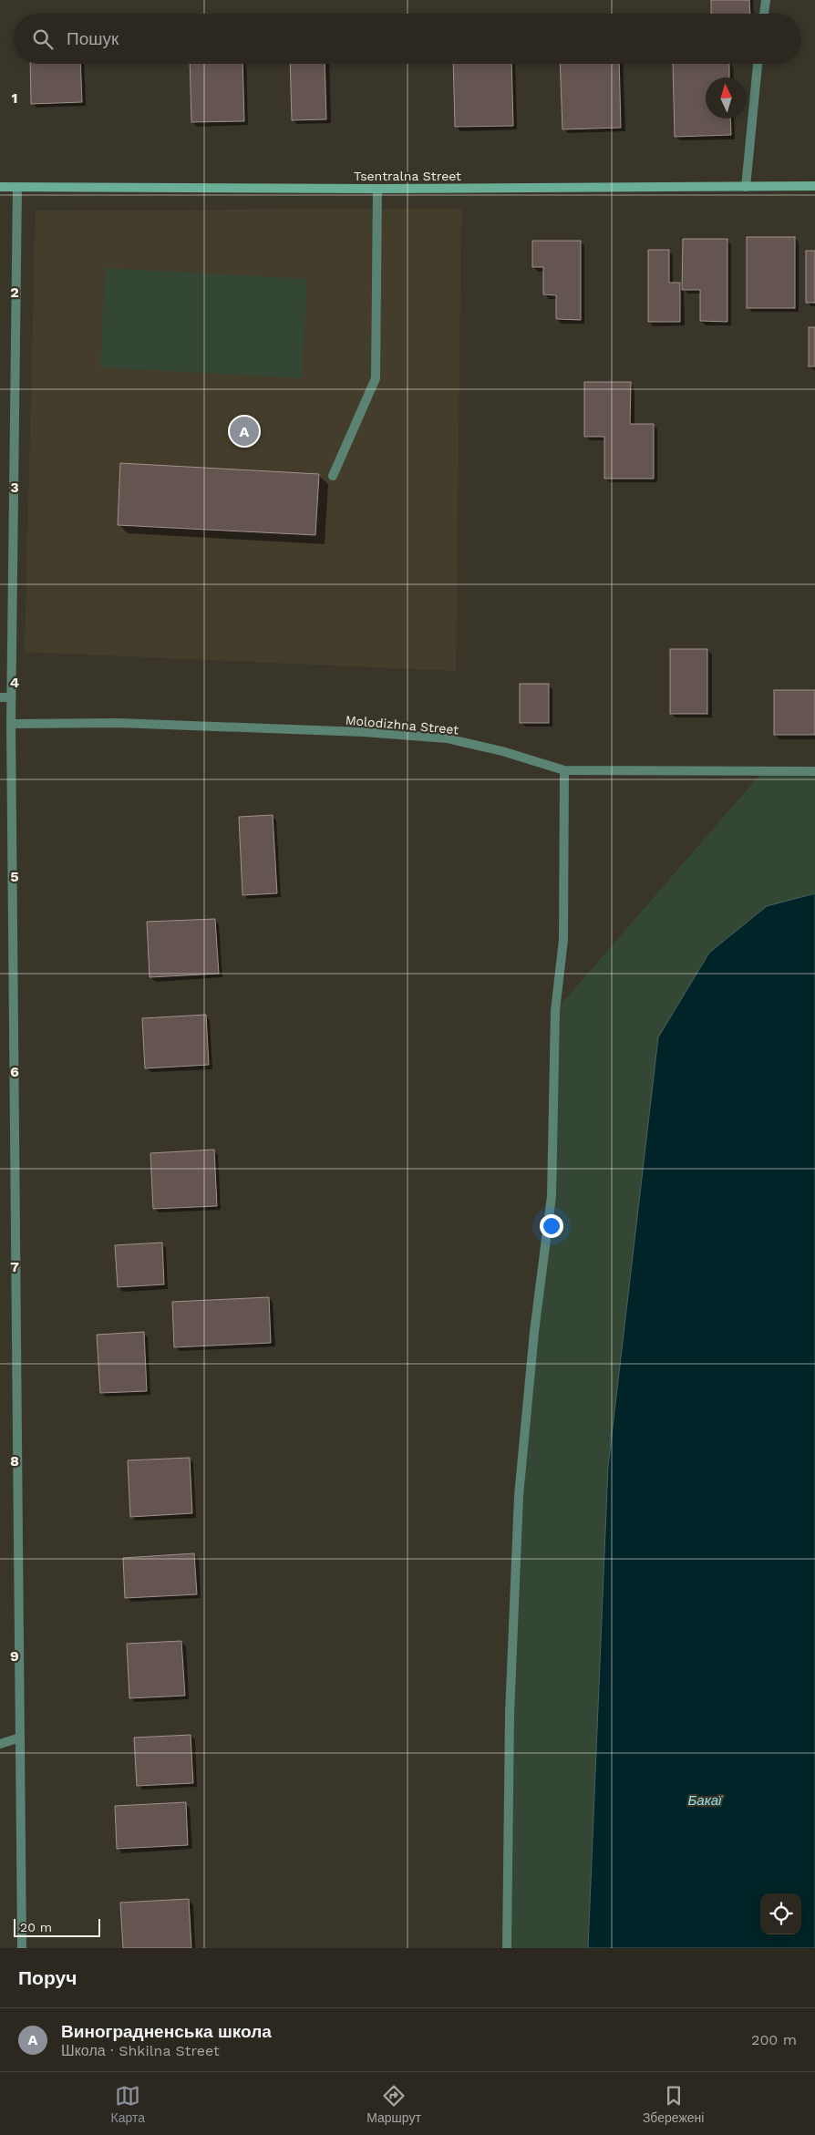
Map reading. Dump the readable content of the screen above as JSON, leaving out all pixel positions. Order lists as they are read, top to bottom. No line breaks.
{"streets":{"street":["Tsentralna Street","Molodizhna Street"]},"water":["Бакаї"],"scale_bar":"20 m","north":"top","page":{"search":"Пошук","pins":"A","scale":"20 m","heading":"Поруч","list":[{"mark":"A","name":"Виноградненська школа","note":"Школа · Shkilna Street","value":"200 m"}],"nav":["Карта","Маршрут","Збережені"]},"grid":{"rows":["1","2","3","4","5","6","7","8","9"]}}
